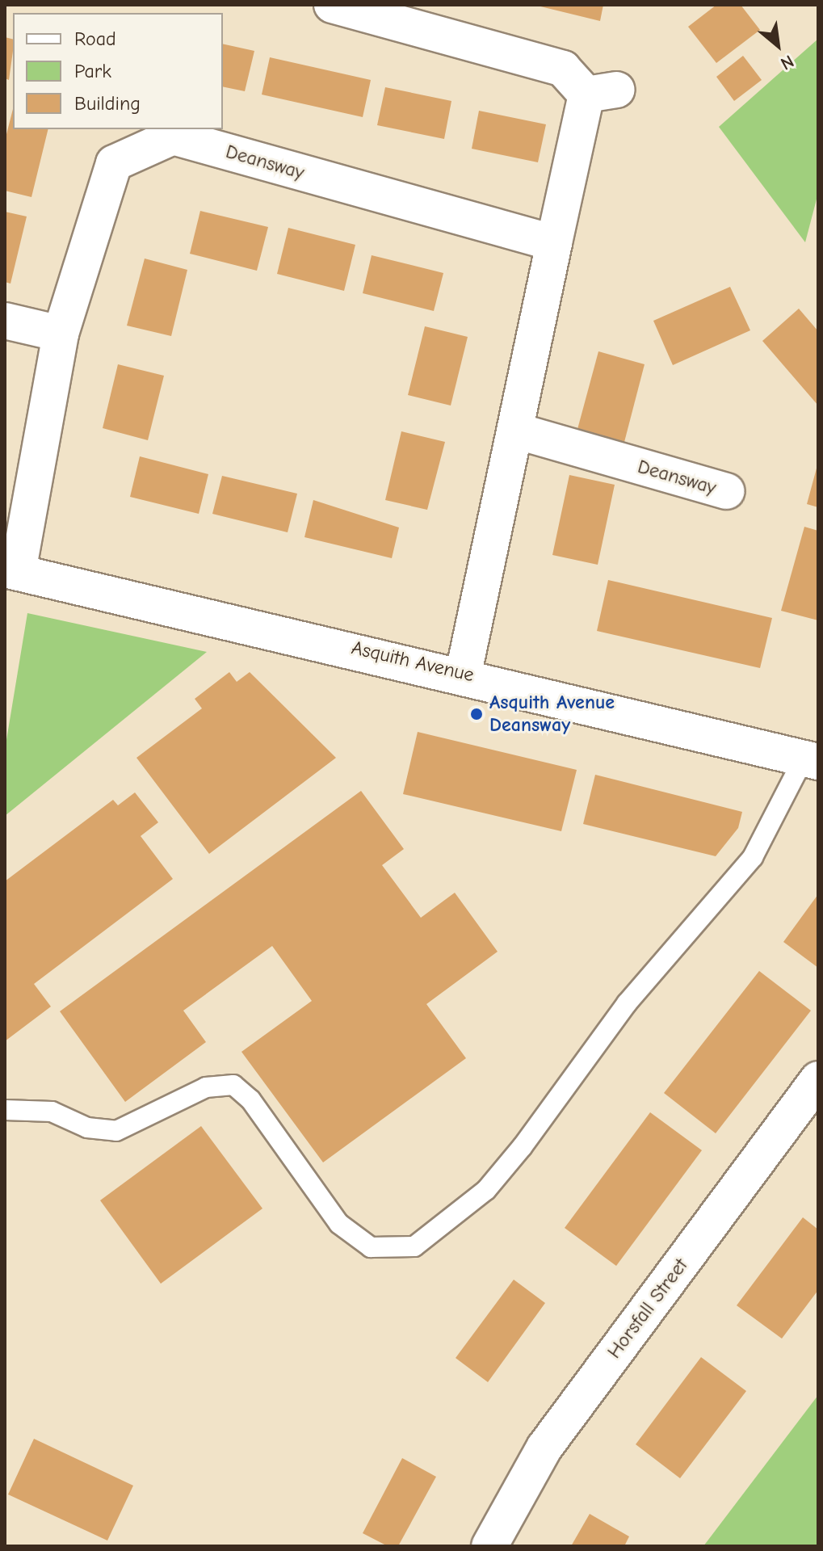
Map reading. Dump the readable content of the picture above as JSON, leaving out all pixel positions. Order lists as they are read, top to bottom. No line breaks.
{"streets":{"street":["Deansway","Asquith Avenue","Horsfall Street"]},"crossings":[["Deansway","Asquith Avenue"]],"places":["Asquith Avenue Deansway"],"legend":["Road","Park","Building"],"north":"bottom right"}
